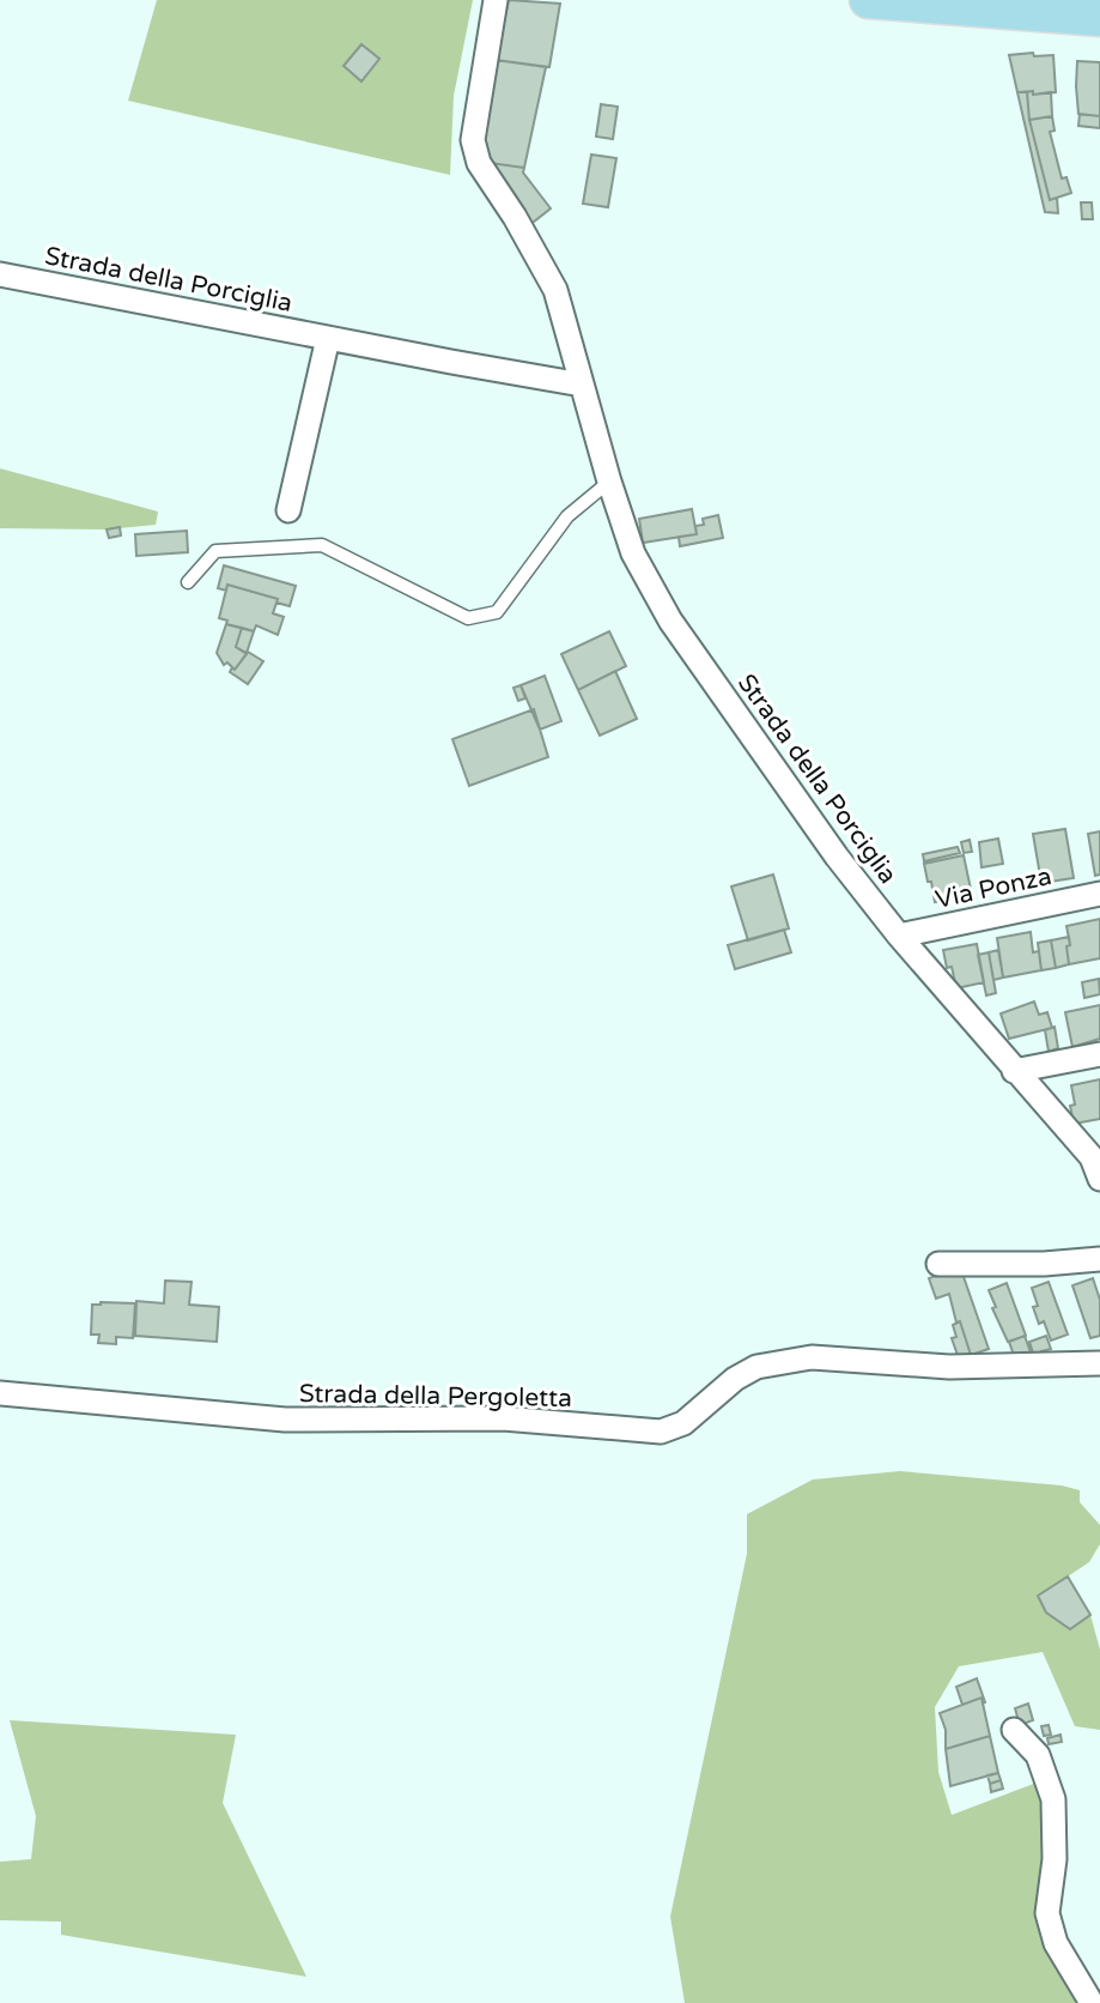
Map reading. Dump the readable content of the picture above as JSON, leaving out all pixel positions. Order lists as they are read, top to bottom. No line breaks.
{"streets":{"street":["Strada della Porciglia","Via Ponza","Strada della Pergoletta"]},"crossings":[["Strada della Porciglia","Via Ponza"]]}
